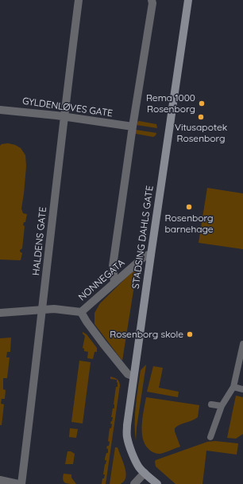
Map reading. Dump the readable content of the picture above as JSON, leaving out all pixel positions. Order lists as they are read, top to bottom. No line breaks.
{"streets":{"main road":["STADSING DAHLS GATE"],"street":["GYLDENLØVES GATE","HALDENS GATE","NONNEGATA"]},"crossings":[["GYLDENLØVES GATE","HALDENS GATE"],["STADSING DAHLS GATE","NONNEGATA"],["HALDENS GATE","NONNEGATA"]],"places":["Rema 1000 Rosenborg","Vitusapotek Rosenborg","Rosenborg barnehage","Rosenborg skole"]}
